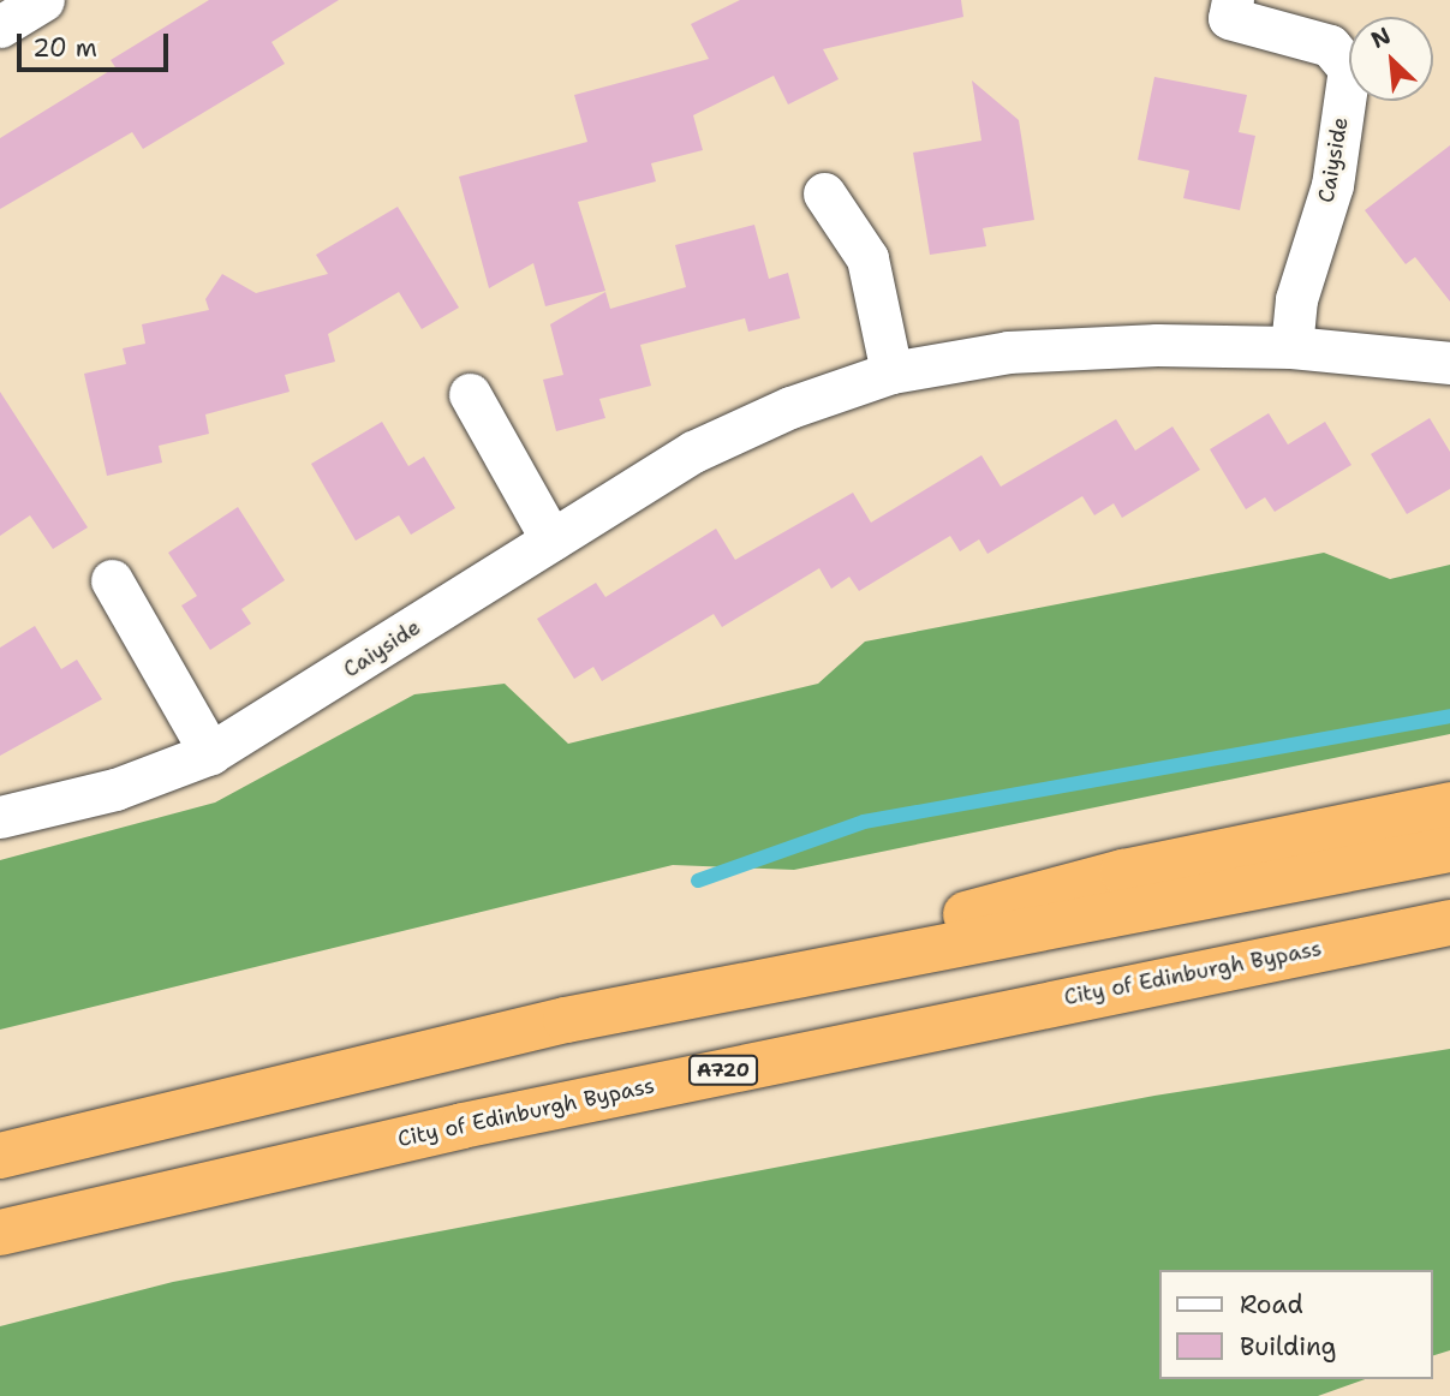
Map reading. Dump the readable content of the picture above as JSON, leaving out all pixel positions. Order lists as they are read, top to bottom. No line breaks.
{"streets":{"highway":["City of Edinburgh Bypass","A720"],"street":["Caiyside"]},"legend":["Road","Building"],"scale_bar":"20 m","north":"top left"}
